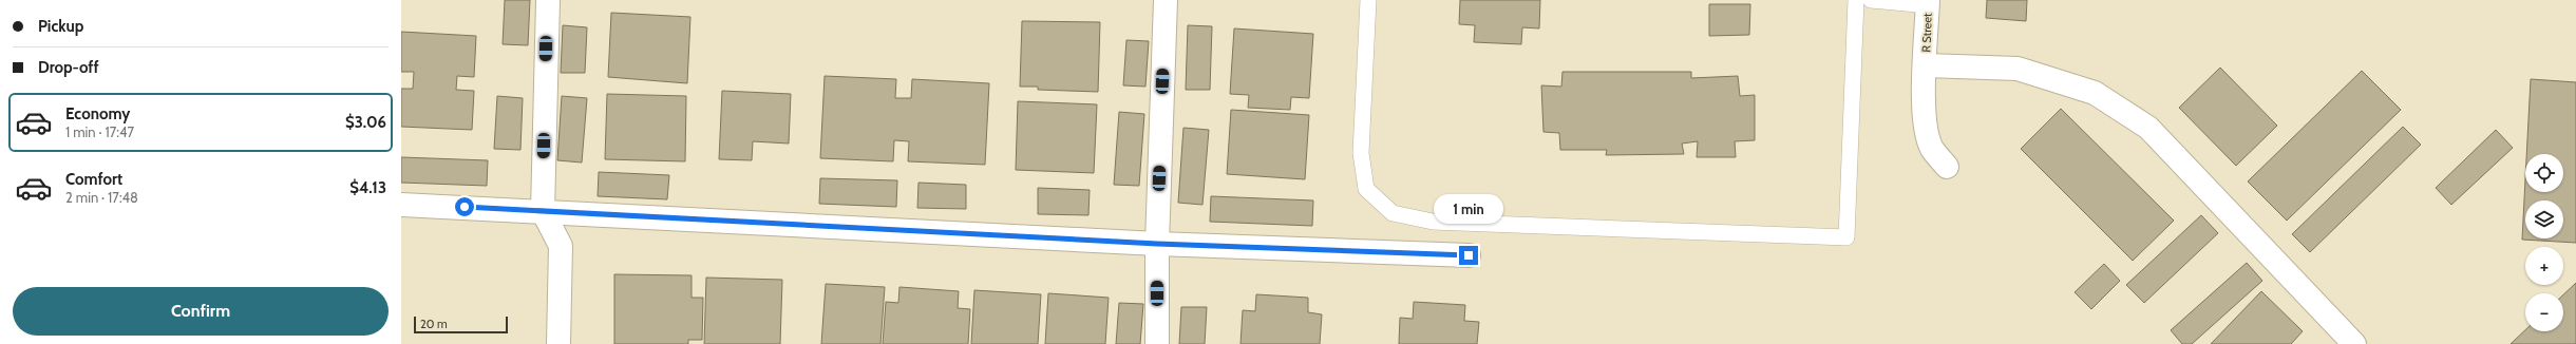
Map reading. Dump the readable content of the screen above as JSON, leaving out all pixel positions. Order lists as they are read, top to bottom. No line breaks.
{"streets":{"street":["R Street"]},"scale_bar":"20 m","page":{"banner":["Pickup","Drop-off"],"list":[{"name":"Economy","note":"1 min · 17:47","value":"$3.06"},{"name":"Comfort","note":"2 min · 17:48","value":"$4.13"}],"map_buttons":["+","−"],"bubble":"1 min","buttons":"Confirm","scale":"20 m"}}
